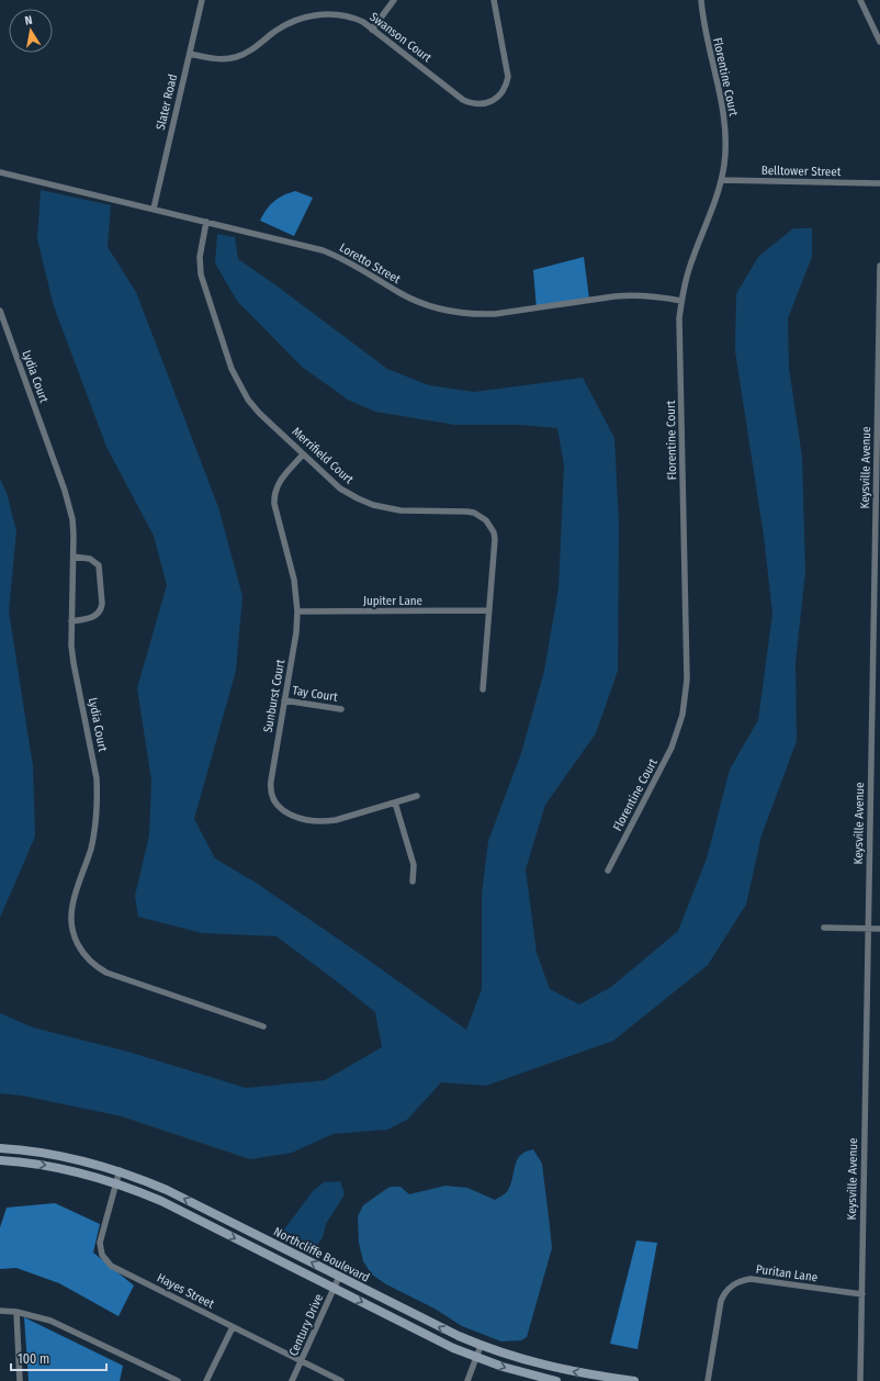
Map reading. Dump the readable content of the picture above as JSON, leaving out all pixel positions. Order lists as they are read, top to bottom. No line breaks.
{"streets":{"main road":["Northcliffe Boulevard"],"street":["Swanson Court","Florentine Court","Slater Road","Belltower Street","Loretto Street","Lydia Court","Merrifield Court","Keysville Avenue","Jupiter Lane","Tay Court","Sunburst Court","Puritan Lane","Hayes Street","Century Drive"]},"crossings":[["Swanson Court","Slater Road"],["Florentine Court","Belltower Street"],["Florentine Court","Loretto Street"],["Slater Road","Loretto Street"],["Loretto Street","Merrifield Court"],["Merrifield Court","Jupiter Lane"],["Merrifield Court","Sunburst Court"],["Keysville Avenue","Puritan Lane"],["Jupiter Lane","Sunburst Court"],["Tay Court","Sunburst Court"],["Northcliffe Boulevard","Hayes Street"],["Northcliffe Boulevard","Century Drive"],["Hayes Street","Century Drive"]],"scale_bar":"100 m","north":"top"}
